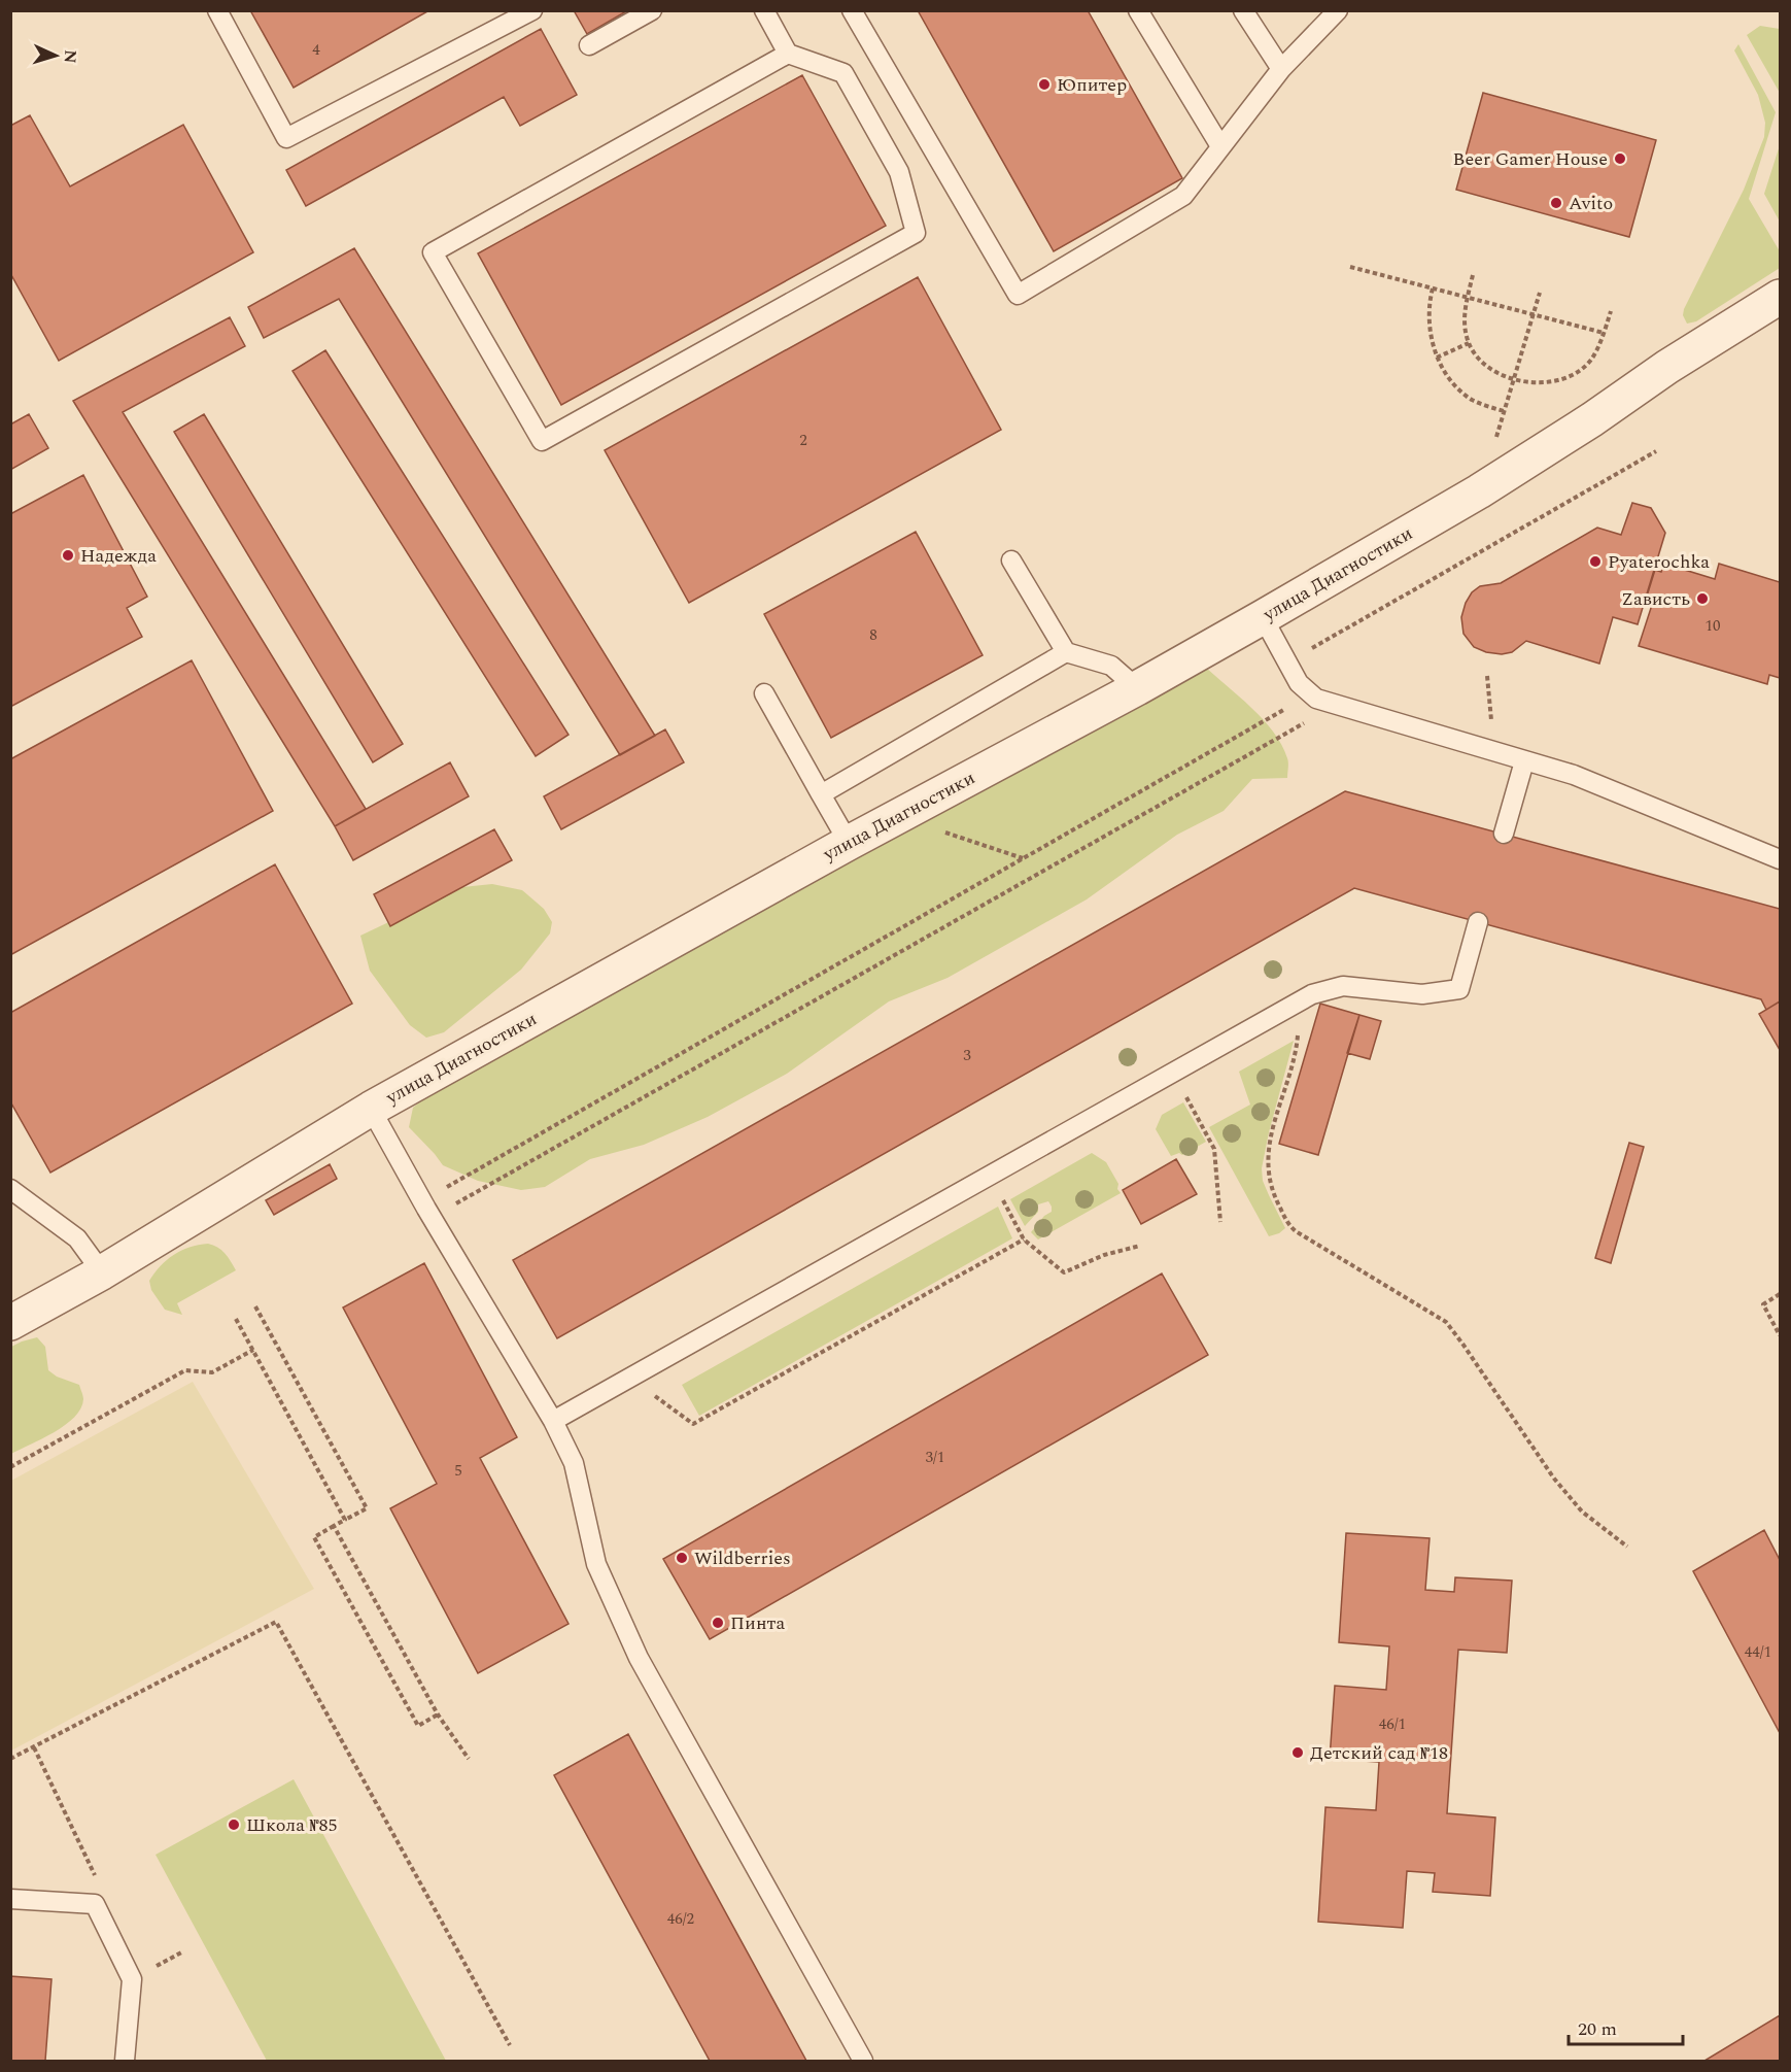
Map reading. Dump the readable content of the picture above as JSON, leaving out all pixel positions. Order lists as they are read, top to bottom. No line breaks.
{"streets":{"street":["улица Диагностики"]},"places":["Юпитер","Beer Gamer House","Avito","Надежда","Pyaterochka","Zависть","Wildberries","Пинта","Детский сад №18","Школа №85"],"house_numbers":["4","2","10","8","3","3/1","5","44/1","46/1","46/2"],"scale_bar":"20 m","north":"right"}
